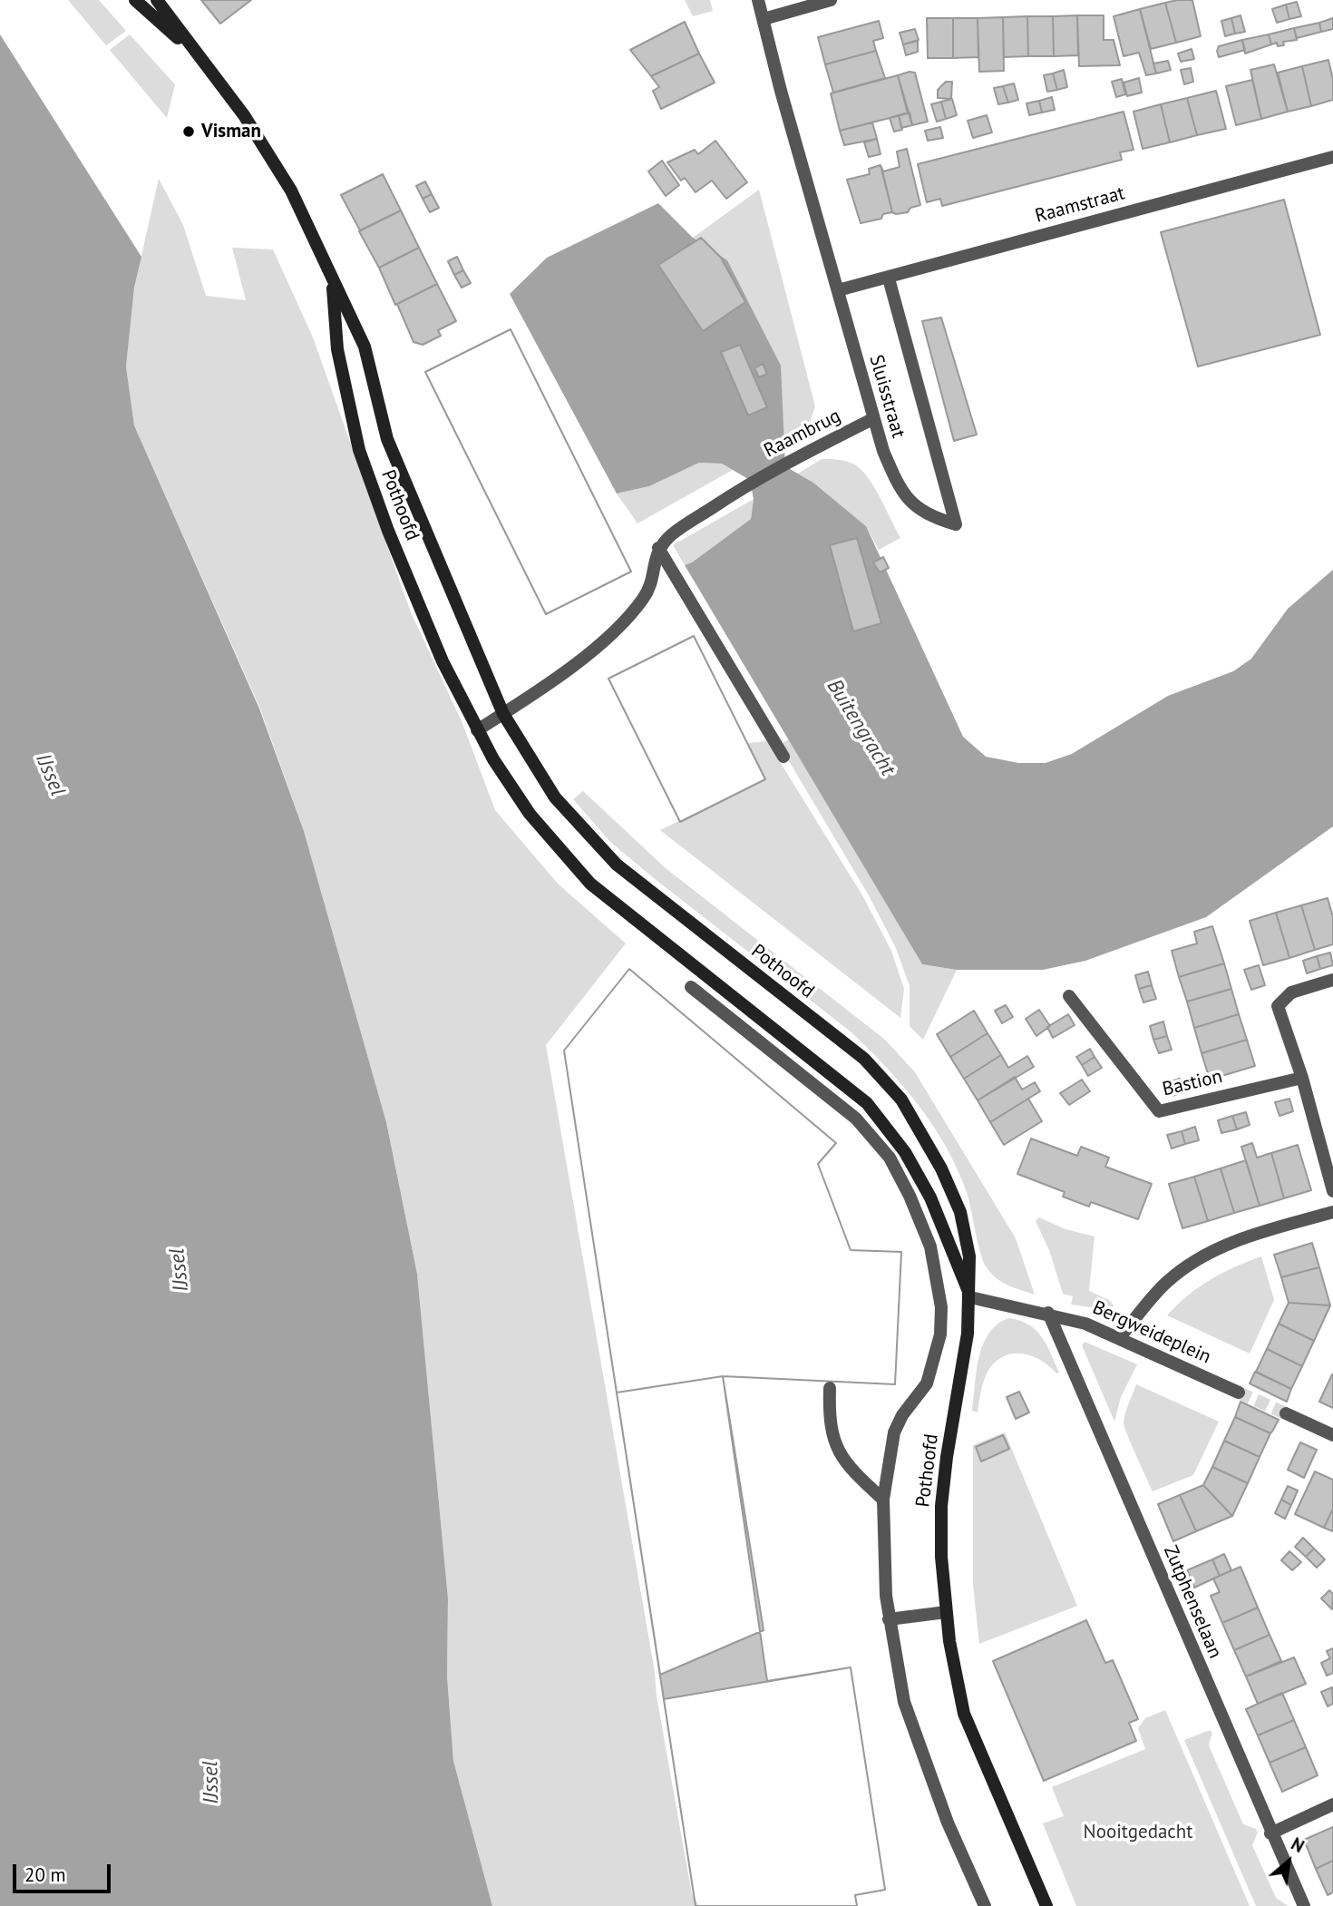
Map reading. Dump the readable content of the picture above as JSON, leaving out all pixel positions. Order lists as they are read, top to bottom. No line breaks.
{"streets":{"street":["Raamstraat","Sluisstraat","Raambrug","Pothoofd","Bastion","Bergweideplein","Zutphenselaan"]},"crossings":[["Raamstraat","Sluisstraat"],["Sluisstraat","Raambrug"],["Pothoofd","Bergweideplein"],["Bergweideplein","Zutphenselaan"]],"water":["Buitengracht","IJssel"],"parks":["Nooitgedacht"],"places":["Visman"],"scale_bar":"20 m","north":"top right"}
